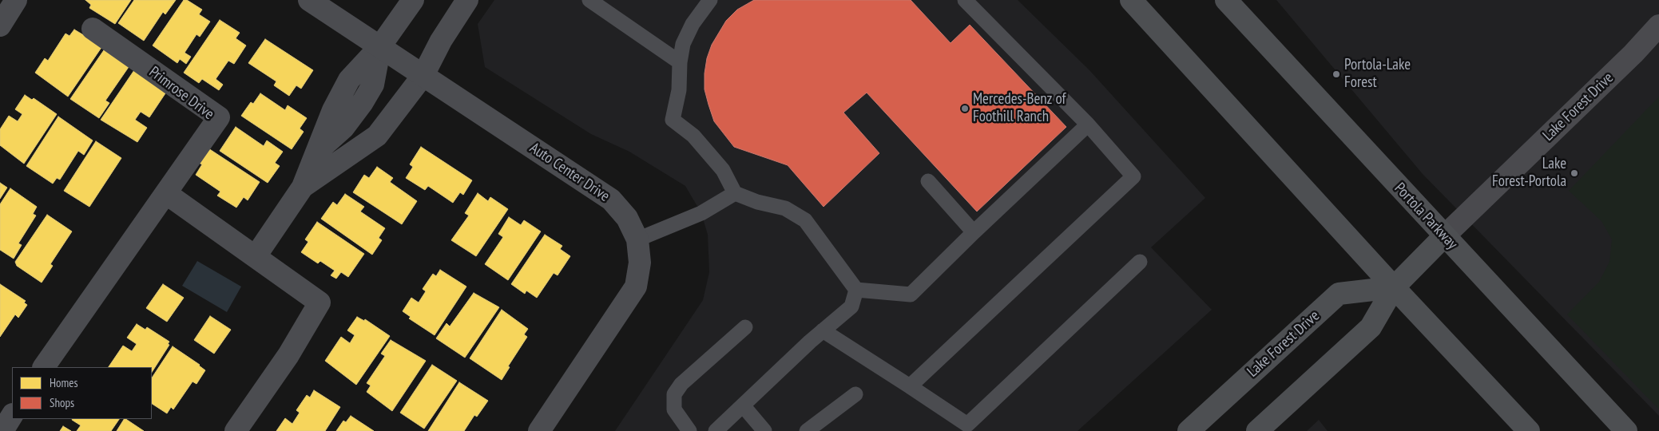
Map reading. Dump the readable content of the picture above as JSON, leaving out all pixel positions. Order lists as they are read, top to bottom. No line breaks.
{"streets":{"main road":["Lake Forest Drive","Portola Parkway"],"street":["Primrose Drive","Auto Center Drive"]},"crossings":[["Lake Forest Drive","Portola Parkway"]],"places":["Portola-Lake Forest","Mercedes-Benz of Foothill Ranch","Lake Forest-Portola"],"legend":["Homes","Shops"]}
